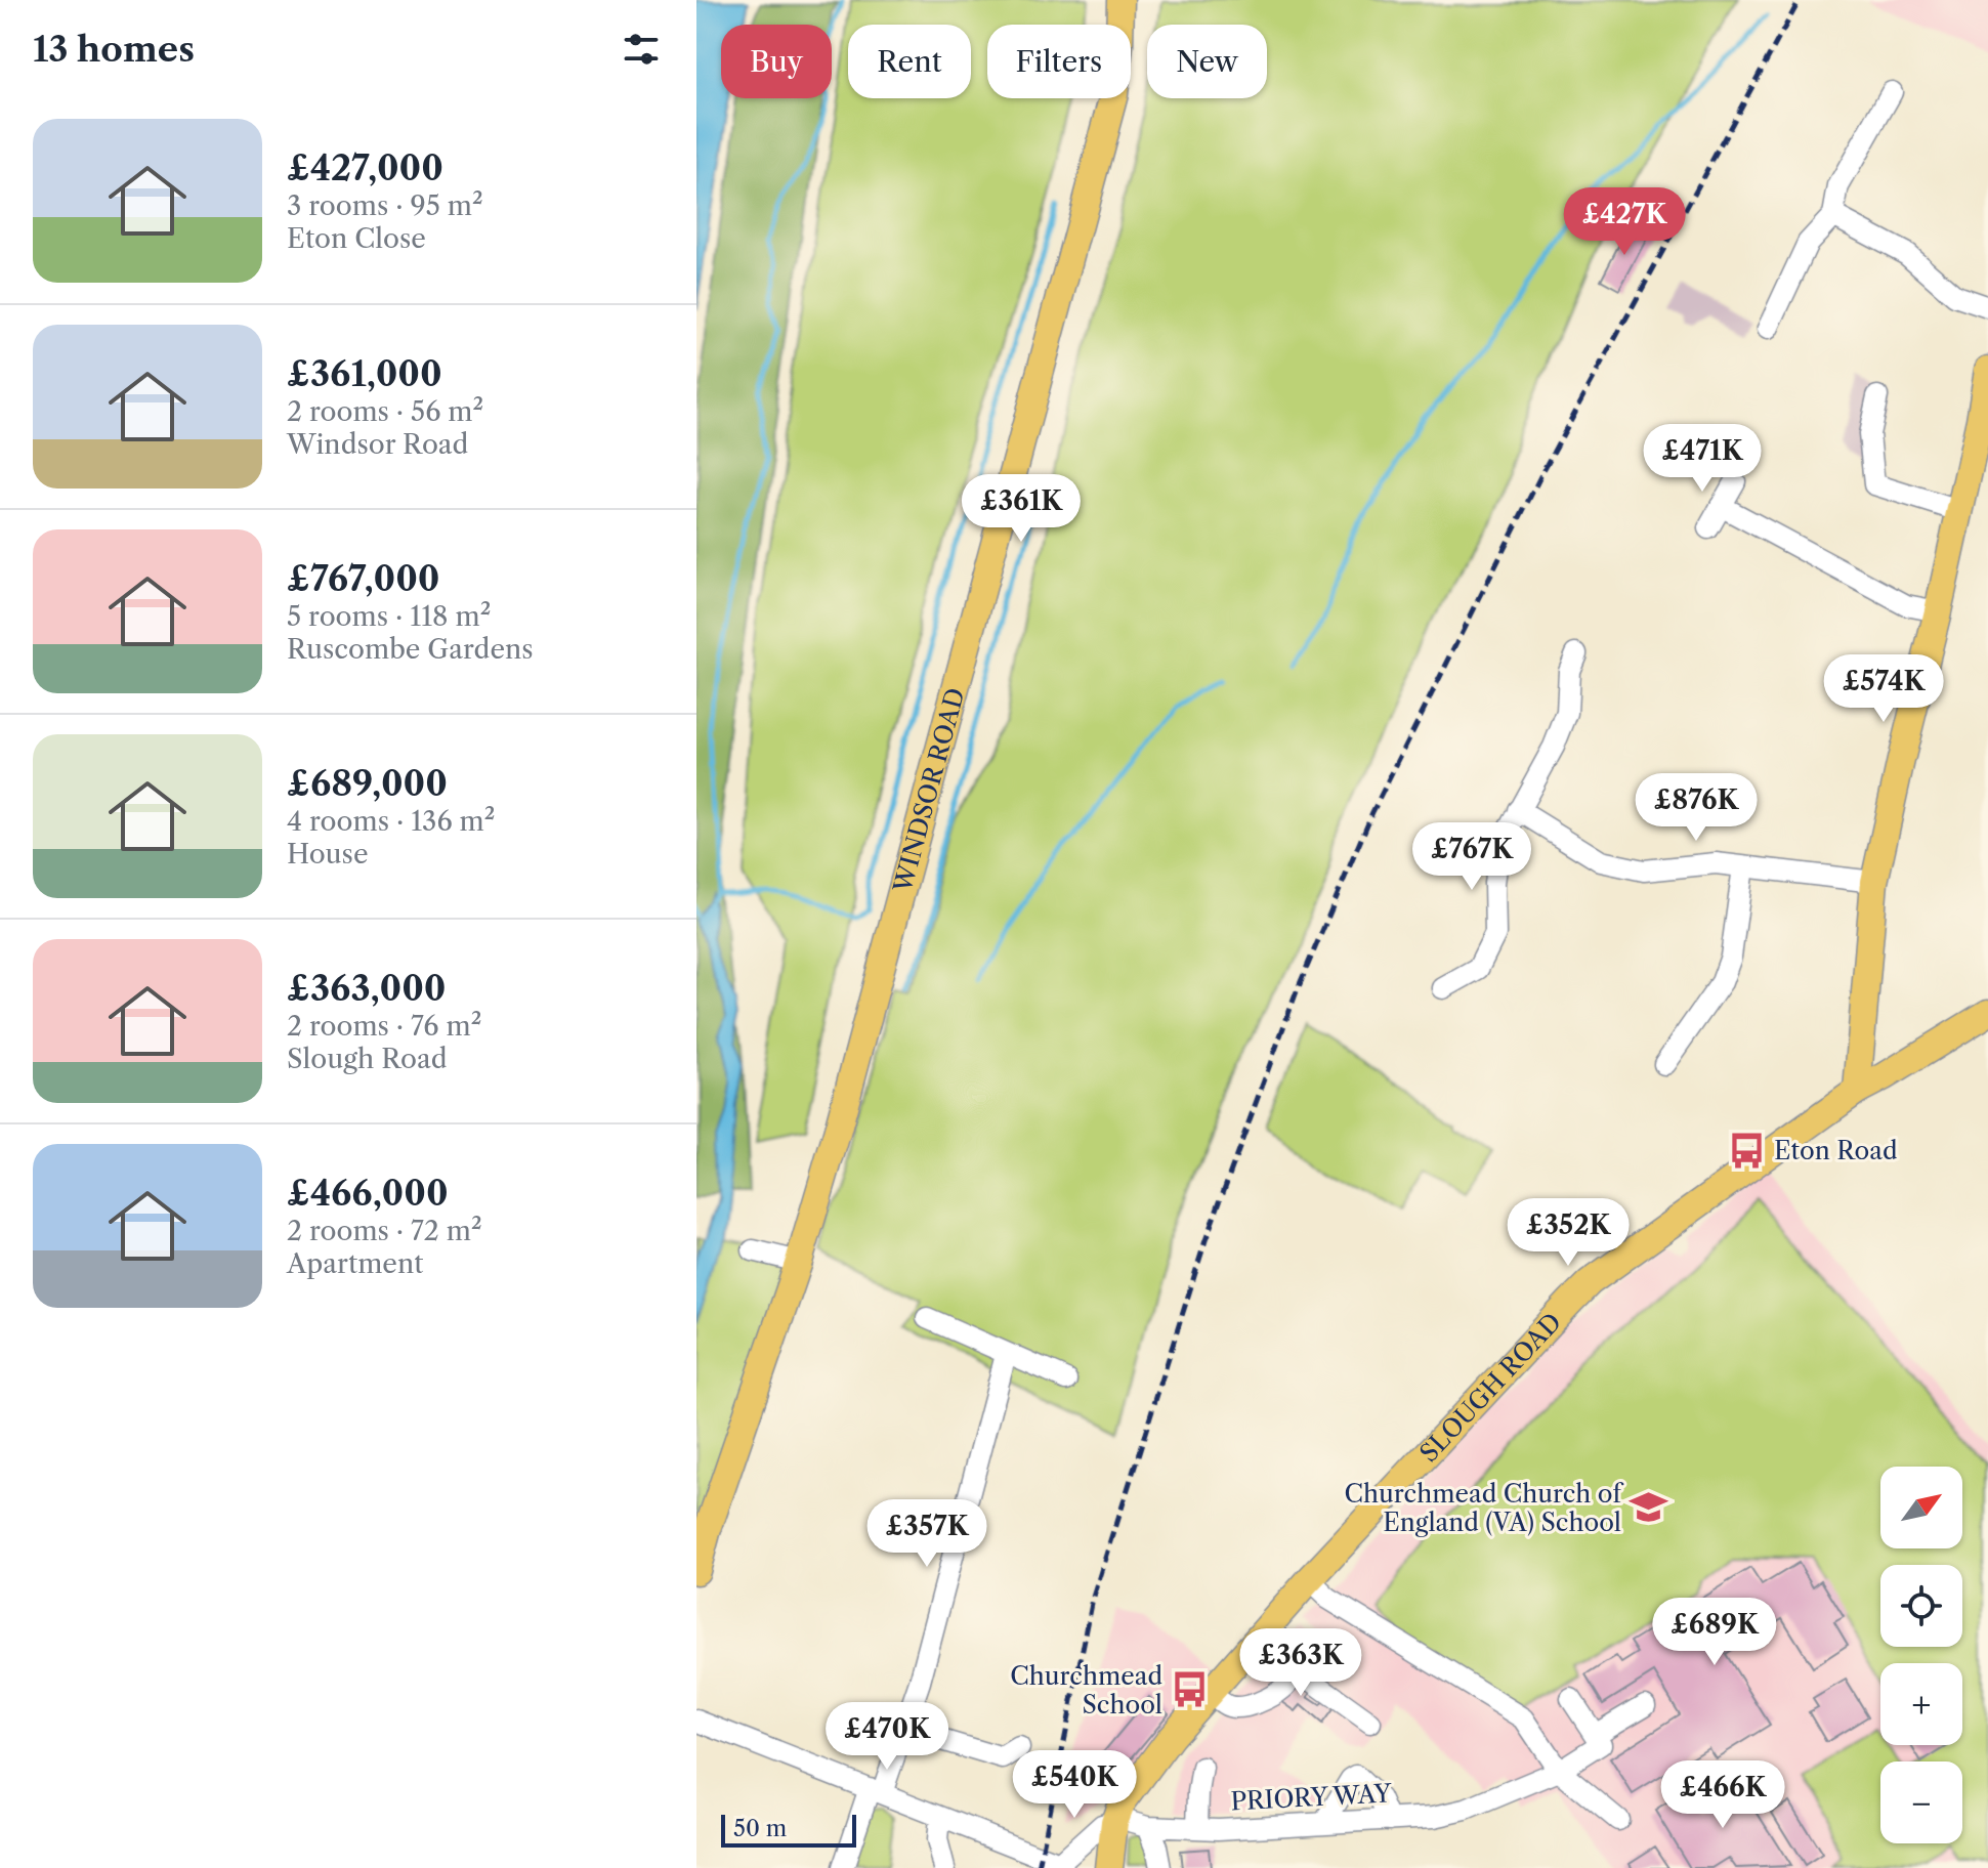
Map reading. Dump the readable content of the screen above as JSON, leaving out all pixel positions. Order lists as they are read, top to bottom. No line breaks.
{"streets":{"main road":["WINDSOR ROAD","SLOUGH ROAD"],"street":["PRIORY WAY"]},"crossings":[["SLOUGH ROAD","PRIORY WAY"]],"places":{"bus stop":["Eton Road","Churchmead School"],"school or university":["Churchmead Church of England (VA) School"]},"scale_bar":"50 m","north":"top right","page":{"heading":"13 homes","chip":["Buy","Rent","Filters","New"],"list":[{"name":"£427,000","note":"3 rooms · 95 m² · Eton Close"},{"name":"£361,000","note":"2 rooms · 56 m² · Windsor Road"},{"name":"£767,000","note":"5 rooms · 118 m² · Ruscombe Gardens"},{"name":"£689,000","note":"4 rooms · 136 m² · House"},{"name":"£363,000","note":"2 rooms · 76 m² · Slough Road"},{"name":"£466,000","note":"2 rooms · 72 m² · Apartment"}],"price":["£427K","£471K","£361K","£574K","£876K","£767K","£352K","£357K","£689K","£363K","£470K","£540K","£466K"],"map_buttons":["+","−"],"scale":"50 m"}}
